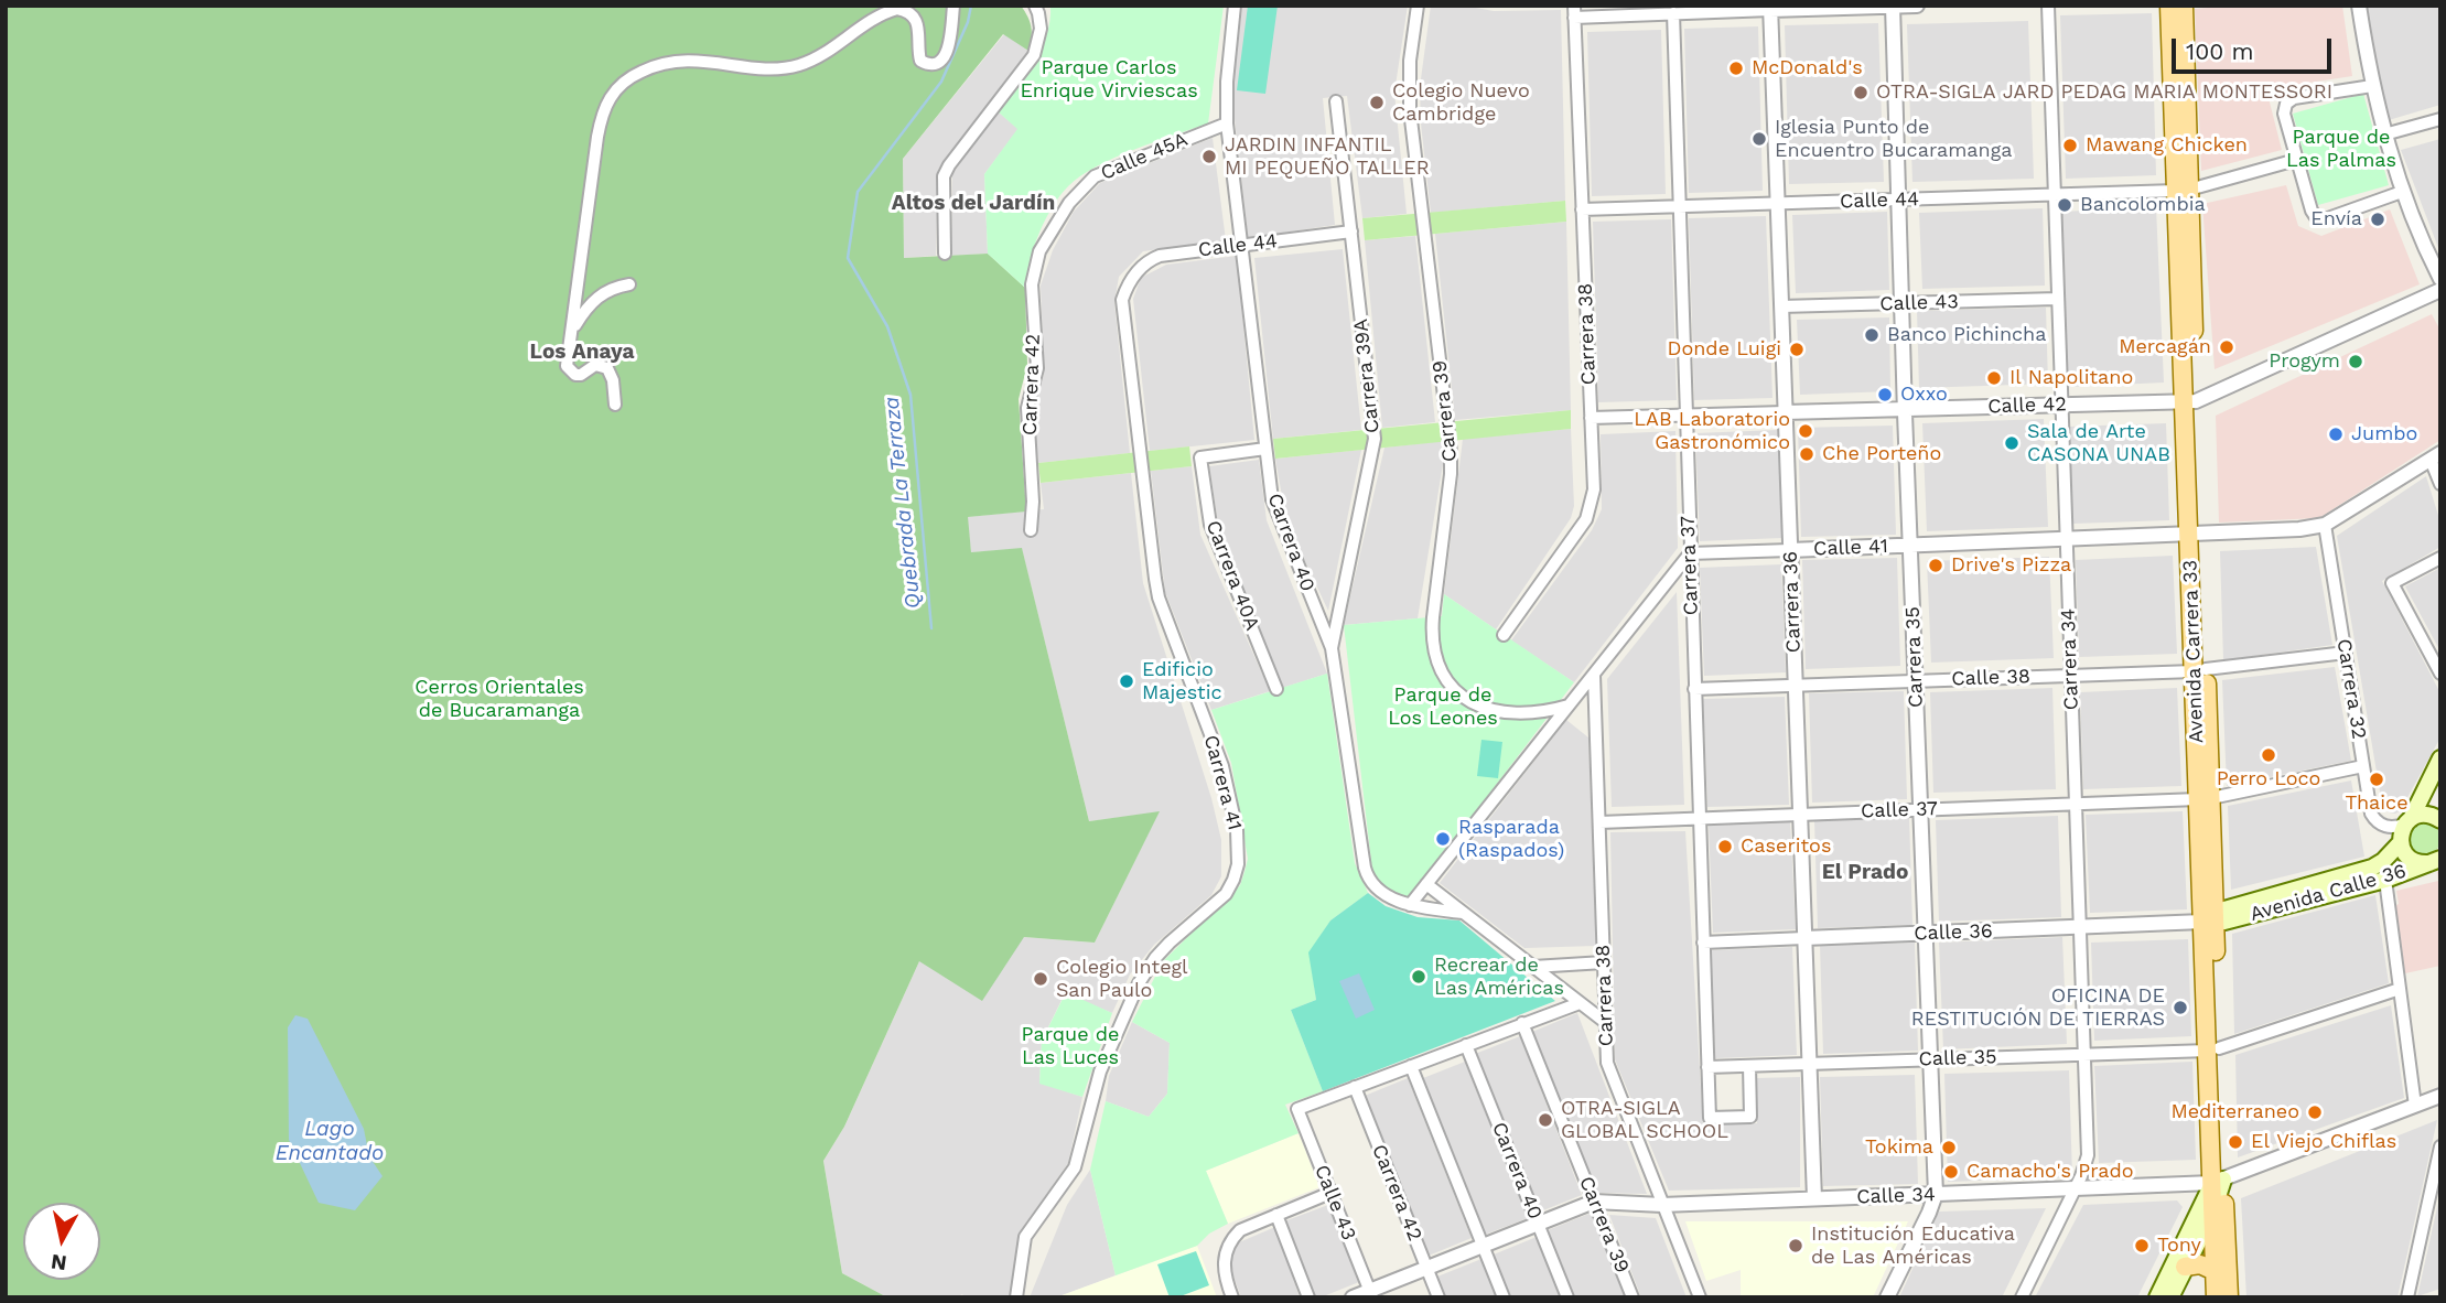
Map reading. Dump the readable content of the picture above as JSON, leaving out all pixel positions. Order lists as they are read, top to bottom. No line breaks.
{"streets":{"main road":["Avenida Carrera 33","Avenida Calle 36"],"street":["Calle 45A","Calle 44","Calle 43","Carrera 38","Carrera 39A","Carrera 42","Calle 42","Carrera 39","Carrera 40","Calle 41","Carrera 37","Carrera 40A","Carrera 36","Carrera 35","Carrera 34","Calle 38","Carrera 32","Carrera 41","Calle 37","Calle 36","Calle 35","Calle 34"]},"crossings":[["Calle 45A","Carrera 42"],["Calle 45A","Carrera 40"],["Calle 44","Carrera 38"],["Calle 44","Carrera 39A"],["Calle 44","Carrera 40"],["Calle 44","Carrera 37"],["Calle 44","Carrera 36"],["Calle 44","Avenida Carrera 33"],["Calle 44","Carrera 35"],["Calle 44","Carrera 34"],["Calle 44","Carrera 41"],["Calle 43","Carrera 42"],["Calle 43","Carrera 36"],["Calle 43","Carrera 35"],["Calle 43","Carrera 34"],["Calle 43","Calle 34"],["Carrera 38","Calle 42"],["Carrera 38","Carrera 40"],["Carrera 38","Calle 37"],["Carrera 38","Calle 34"],["Carrera 39A","Carrera 40"],["Carrera 42","Calle 34"],["Calle 42","Carrera 37"],["Calle 42","Carrera 36"],["Calle 42","Avenida Carrera 33"],["Calle 42","Carrera 35"],["Calle 42","Carrera 34"],["Carrera 39","Calle 34"],["Carrera 40","Carrera 40A"],["Carrera 40","Calle 34"],["Calle 41","Carrera 37"],["Calle 41","Carrera 36"],["Calle 41","Avenida Carrera 33"],["Calle 41","Carrera 35"],["Calle 41","Carrera 34"],["Calle 41","Carrera 32"],["Carrera 37","Calle 38"],["Carrera 37","Calle 37"],["Carrera 37","Calle 36"],["Carrera 37","Calle 35"],["Carrera 36","Calle 38"],["Carrera 36","Calle 37"],["Carrera 36","Calle 36"],["Carrera 36","Calle 35"],["Carrera 36","Calle 34"],["Avenida Carrera 33","Calle 38"],["Avenida Carrera 33","Calle 37"],["Avenida Carrera 33","Avenida Calle 36"],["Avenida Carrera 33","Calle 36"],["Avenida Carrera 33","Calle 35"],["Avenida Carrera 33","Calle 34"],["Carrera 35","Calle 38"],["Carrera 35","Calle 37"],["Carrera 35","Calle 36"],["Carrera 35","Calle 35"],["Carrera 35","Calle 34"],["Carrera 34","Calle 38"],["Carrera 34","Calle 37"],["Carrera 34","Calle 36"],["Carrera 34","Calle 35"],["Carrera 34","Calle 34"],["Calle 38","Carrera 32"],["Carrera 32","Calle 37"],["Avenida Calle 36","Calle 36"]],"districts":["Altos del Jardín","Los Anaya","El Prado"],"water":["Quebrada La Terraza","Lago Encantado"],"parks":["Parque Carlos Enrique Virviescas","Parque de Las Palmas","Cerros Orientales de Bucaramanga","Parque de Los Leones","Parque de Las Luces"],"places":["McDonald's","OTRA-SIGLA JARD PEDAG MARIA MONTESSORI","Colegio Nuevo Cambridge","Iglesia Punto de Encuentro Bucaramanga","Mawang Chicken","JARDIN INFANTIL MI PEQUEÑO TALLER","Bancolombia","Envía","Banco Pichincha","Mercagán","Donde Luigi","Progym","Il Napolitano","Oxxo","LAB Laboratorio Gastronómico","Jumbo","Sala de Arte CASONA UNAB","Che Porteño","Drive's Pizza","Edificio Majestic","Perro Loco","Thaice","Rasparada (Raspados)","Caseritos","Recrear de Las Américas","Colegio Integl San Paulo","OFICINA DE RESTITUCIÓN DE TIERRAS","Mediterraneo","OTRA-SIGLA GLOBAL SCHOOL","El Viejo Chiflas","Tokima","Camacho's Prado","Institución Educativa de Las Américas","Tony"],"scale_bar":"100 m","north":"bottom"}
